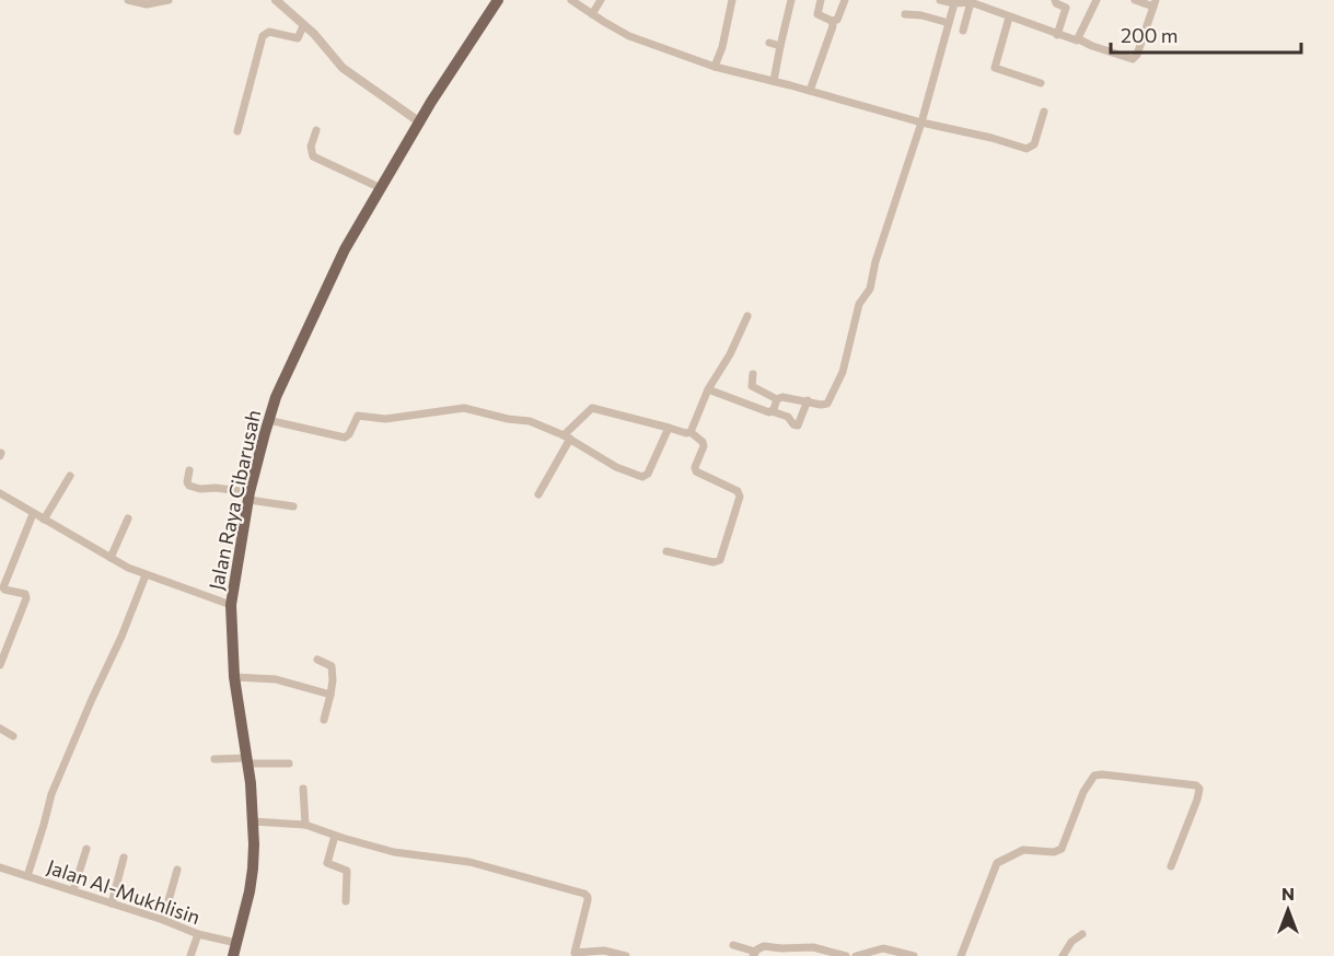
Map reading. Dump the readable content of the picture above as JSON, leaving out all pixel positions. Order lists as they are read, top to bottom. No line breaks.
{"streets":{"main road":["Jalan Raya Cibarusah"],"street":["Jalan Al-Mukhlisin"]},"crossings":[["Jalan Raya Cibarusah","Jalan Al-Mukhlisin"]],"scale_bar":"200 m","north":"top"}
